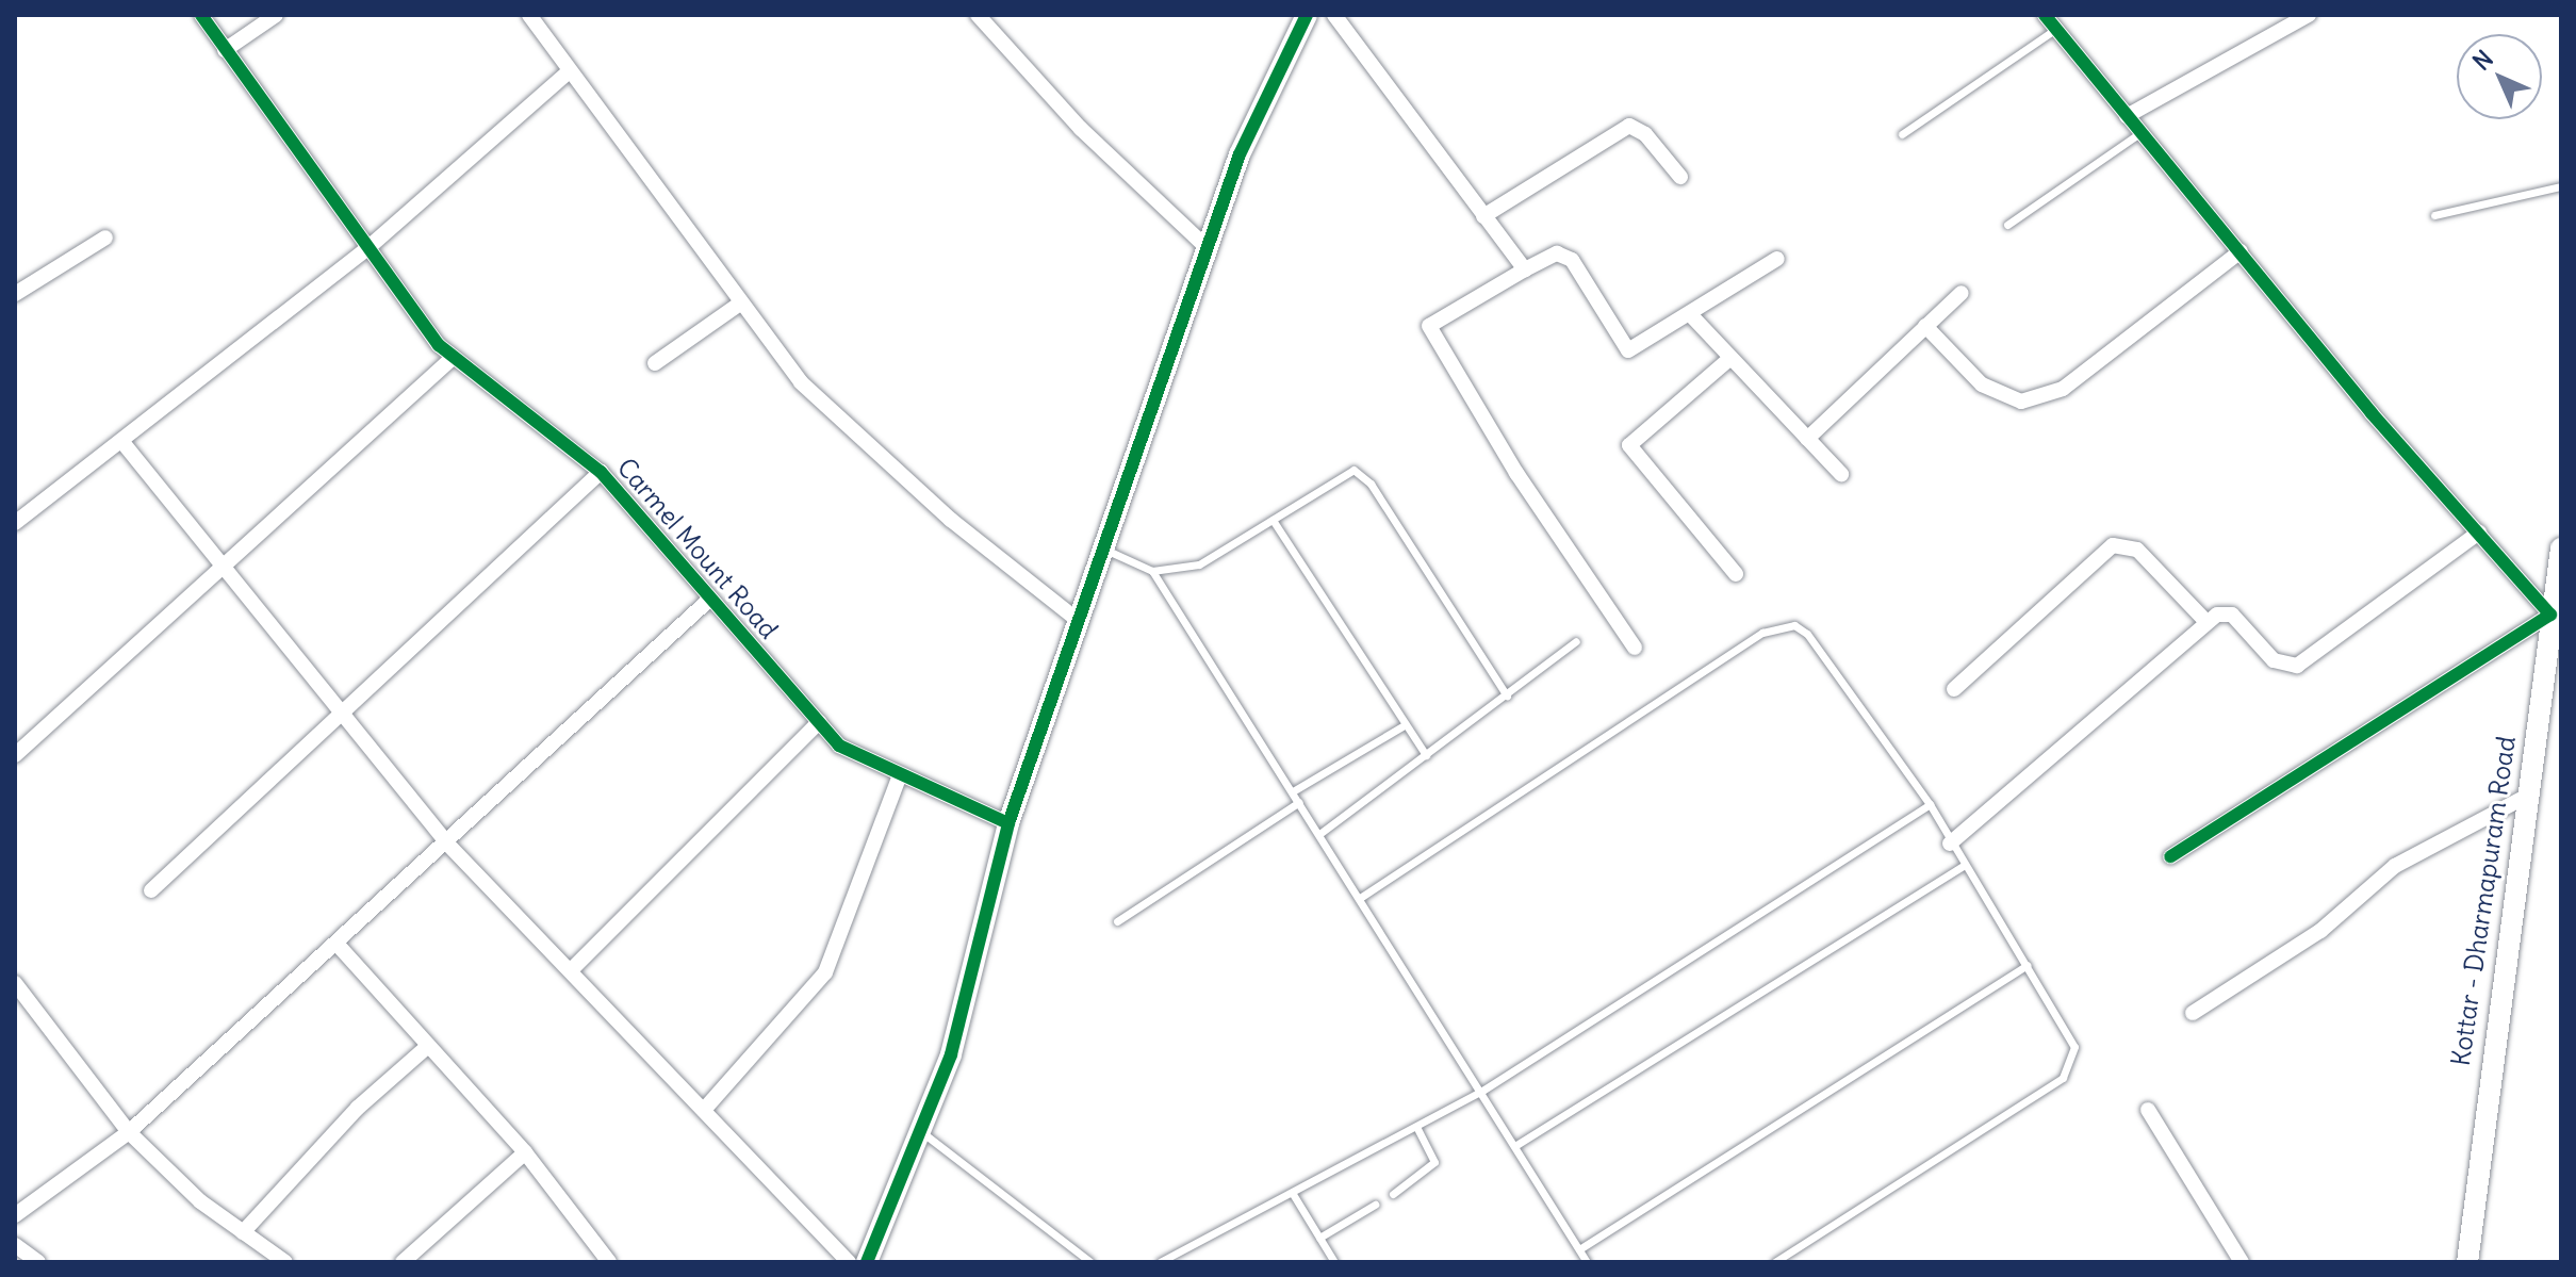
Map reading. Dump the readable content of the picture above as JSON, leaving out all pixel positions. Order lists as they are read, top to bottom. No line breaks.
{"streets":{"street":["Carmel Mount Road","Kottar - Dharmapuram Road"]},"north":"top left"}
